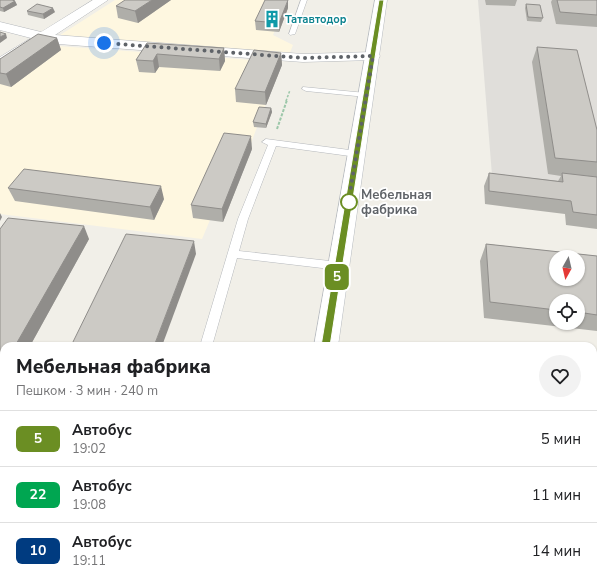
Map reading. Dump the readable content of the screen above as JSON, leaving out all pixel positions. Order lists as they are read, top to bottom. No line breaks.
{"places":{"building":["Татавтодор"],"other":["Мебельная фабрика"]},"lines":["bus line 5"],"north":"bottom","page":{"on_map":"5","heading":["Мебельная фабрика","Пешком · 3 мин · 240 m"],"list":[{"mark":"5","name":"Автобус","note":"19:02","value":"5 мин"},{"mark":"22","name":"Автобус","note":"19:08","value":"11 мин"},{"mark":"10","name":"Автобус","note":"19:11","value":"14 мин"}]}}
